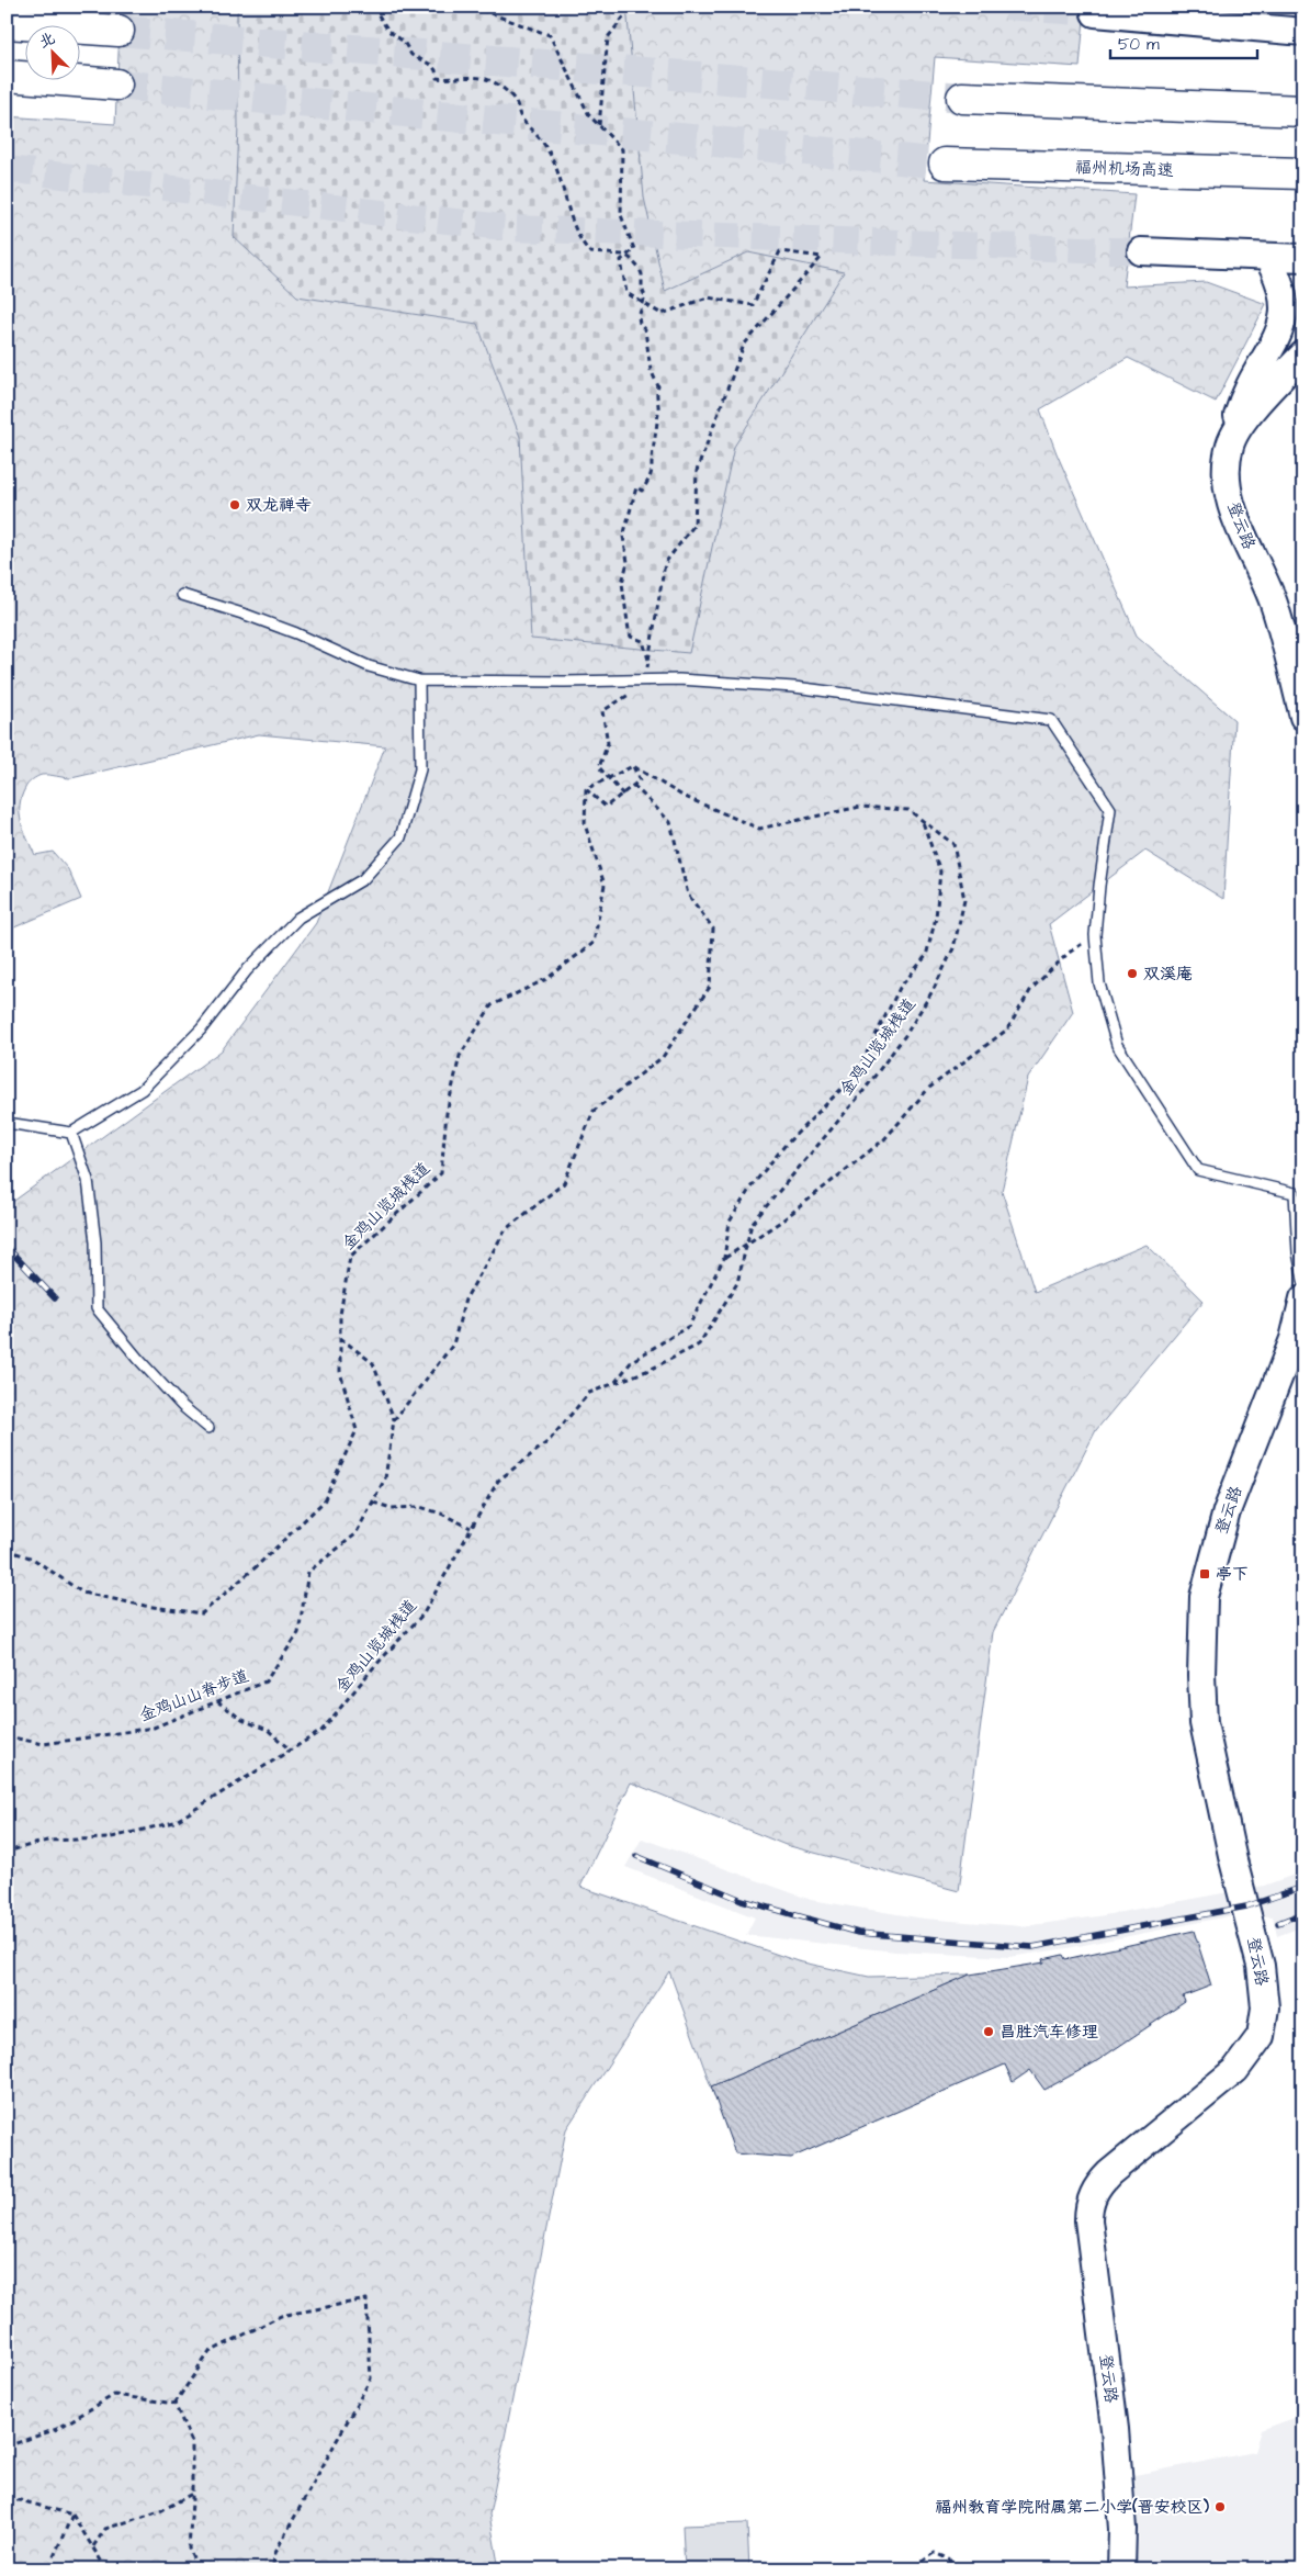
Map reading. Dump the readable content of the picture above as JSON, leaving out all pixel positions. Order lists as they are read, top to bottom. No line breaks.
{"streets":{"highway":["福州机场高速"],"street":["登云路"],"path":["金鸡山览城栈道","金鸡山山脊步道"]},"places":{"other":["双龙禅寺","双溪庵","昌胜汽车修理","福州教育学院附属第二小学(晋安校区)"],"transit":["亭下"]},"scale_bar":"50 m","north":"top left"}
